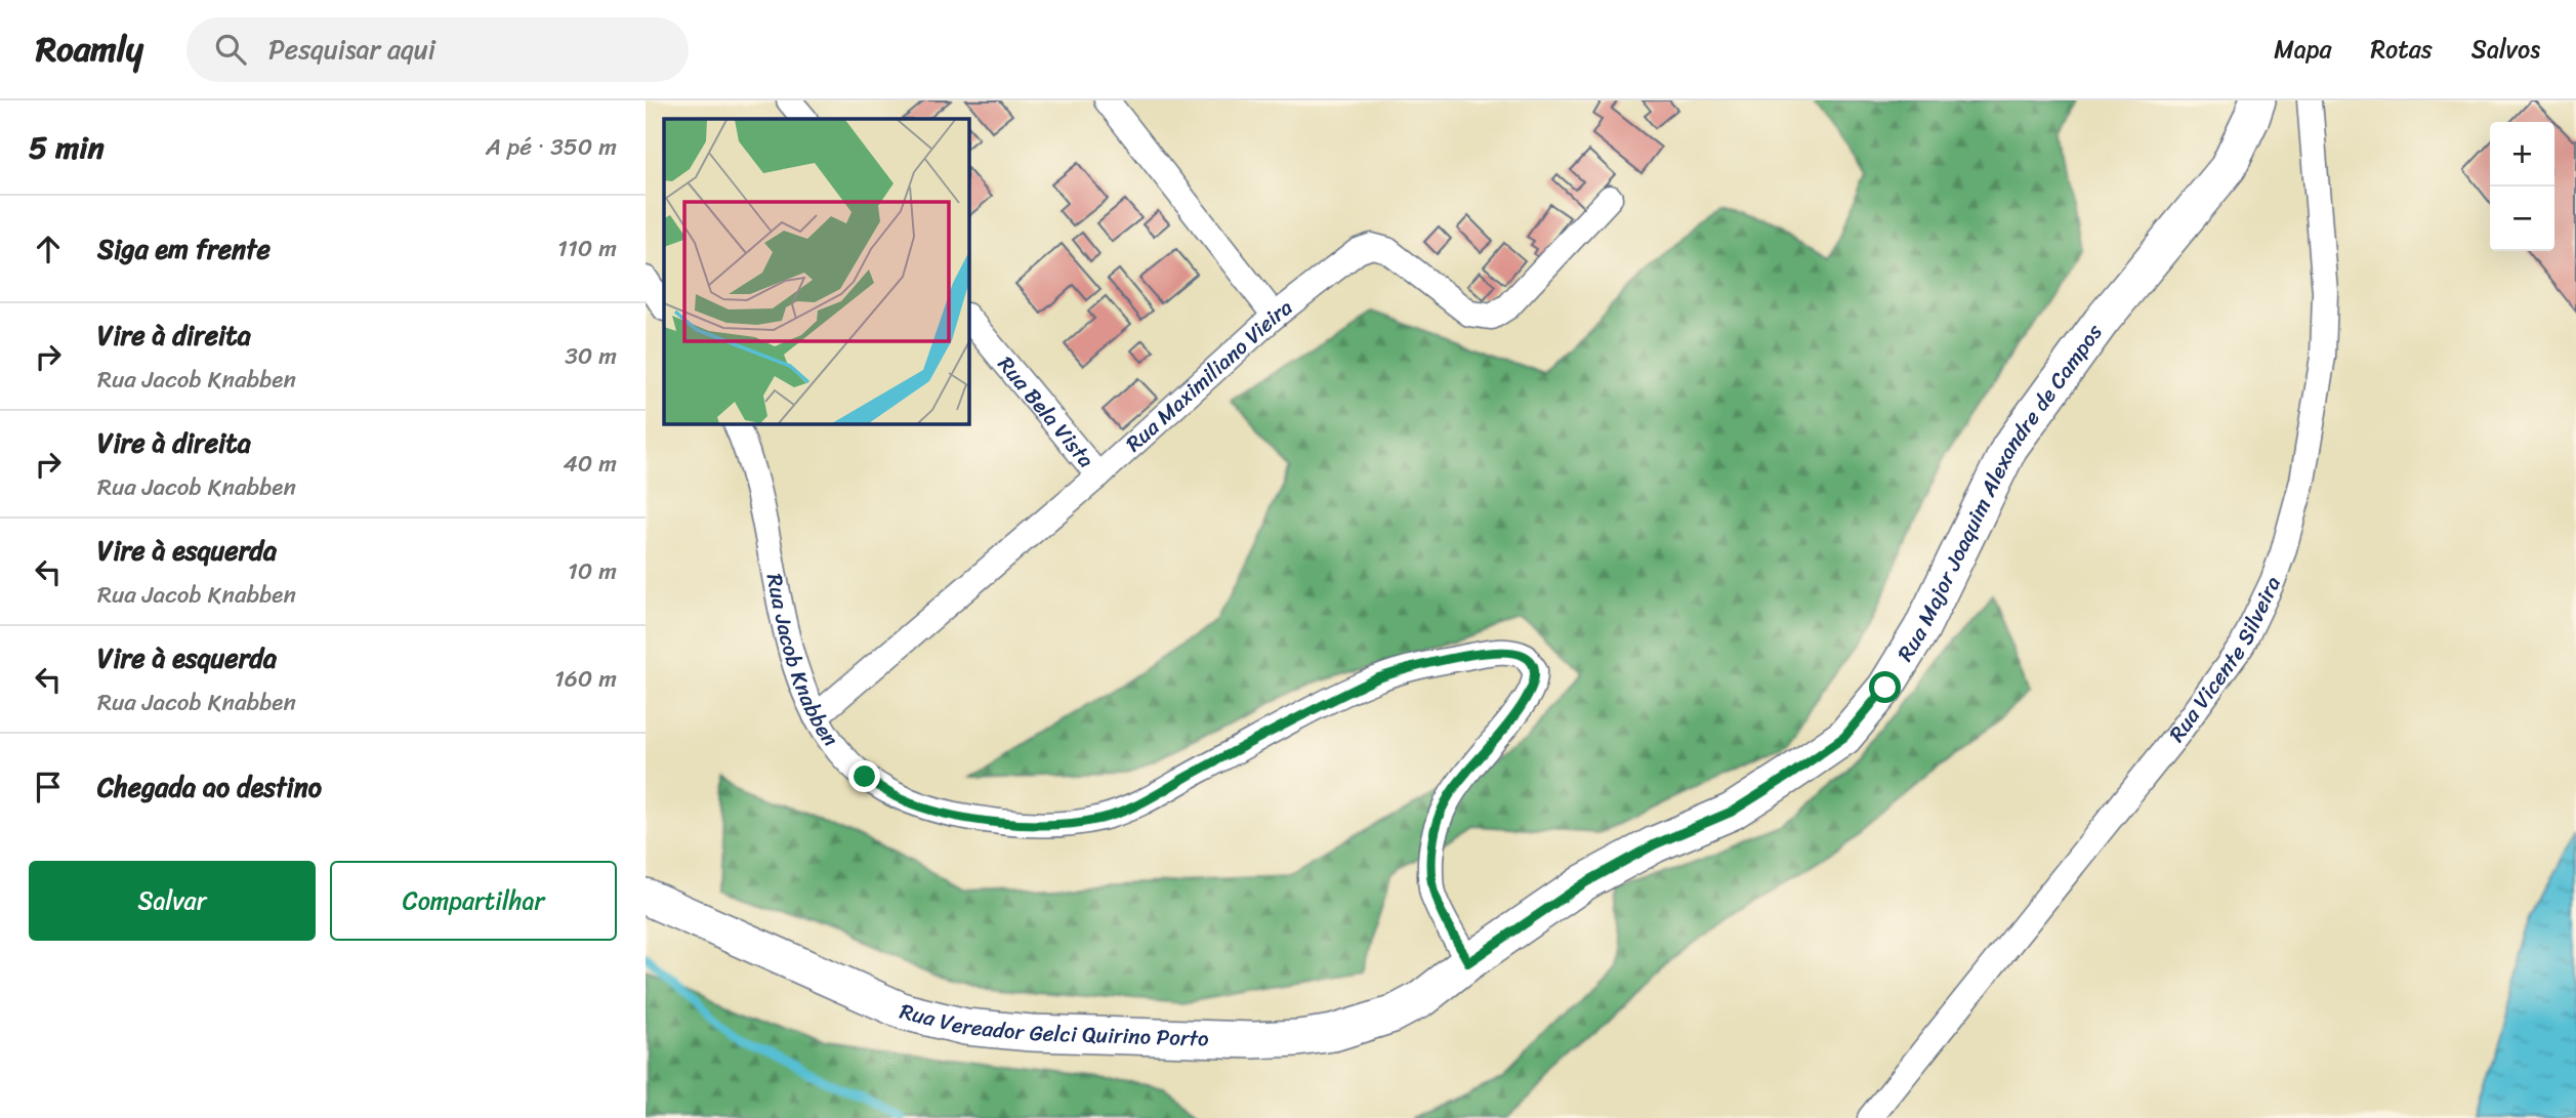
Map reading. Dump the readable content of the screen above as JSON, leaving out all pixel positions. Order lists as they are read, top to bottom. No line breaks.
{"streets":{"main road":["Rua Major Joaquim Alexandre de Campos","Rua Vereador Gelci Quirino Porto"],"street":["Rua Maximiliano Vieira","Rua Bela Vista","Rua Jacob Knabben","Rua Vicente Silveira"]},"crossings":[["Rua Maximiliano Vieira","Rua Bela Vista"],["Rua Maximiliano Vieira","Rua Jacob Knabben"],["Rua Major Joaquim Alexandre de Campos","Rua Jacob Knabben"],["Rua Major Joaquim Alexandre de Campos","Rua Vereador Gelci Quirino Porto"],["Rua Jacob Knabben","Rua Vereador Gelci Quirino Porto"]],"page":{"header":"Roamly","search":"Pesquisar aqui","nav":["Mapa","Rotas","Salvos"],"heading":["5 min","A pé · 350 m"],"map_buttons":["+","−"],"list":[["Siga em frente","110 m"],["Vire à direita","Rua Jacob Knabben","30 m"],["Vire à direita","Rua Jacob Knabben","40 m"],["Vire à esquerda","Rua Jacob Knabben","10 m"],["Vire à esquerda","Rua Jacob Knabben","160 m"],"Chegada ao destino"],"buttons":["Salvar","Compartilhar"]}}
